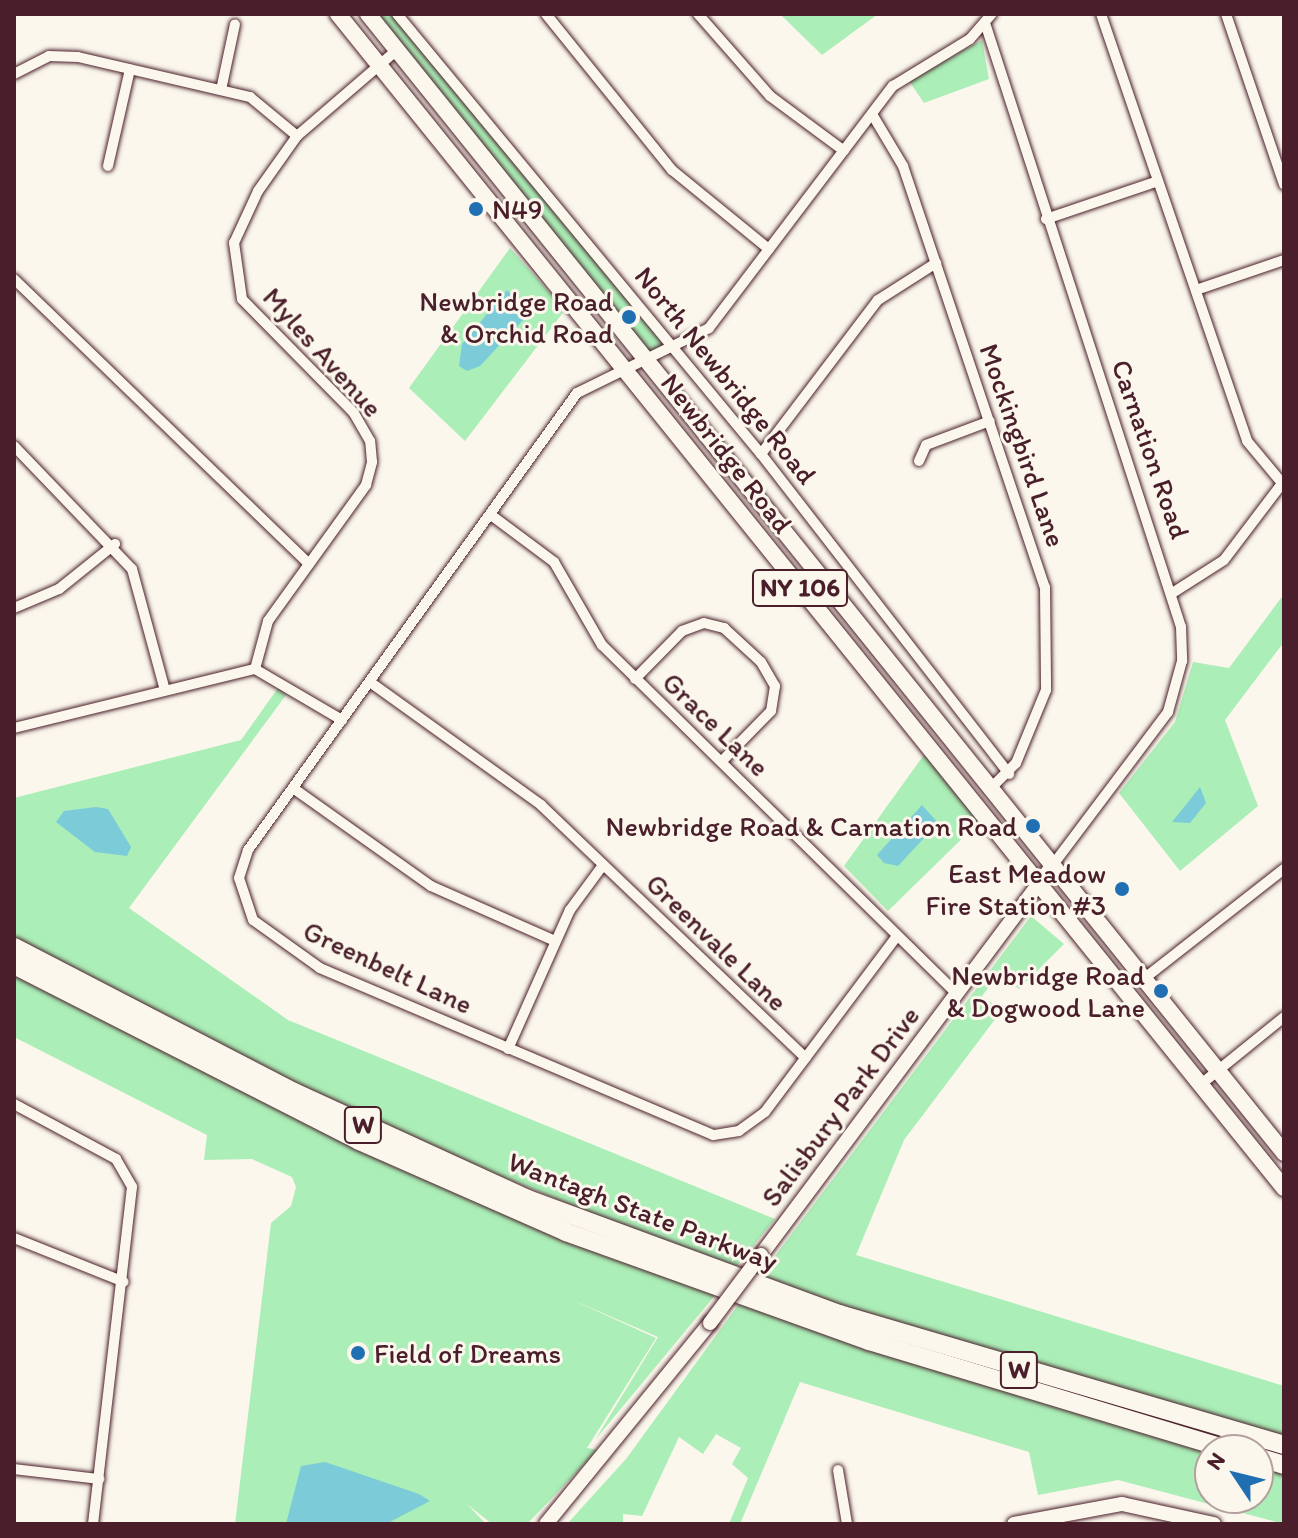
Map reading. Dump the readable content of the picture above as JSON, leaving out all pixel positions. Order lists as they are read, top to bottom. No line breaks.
{"streets":{"highway":["W","Wantagh State Parkway"],"main road":["Newbridge Road","NY 106","Salisbury Park Drive"],"street":["Myles Avenue","North Newbridge Road","Mockingbird Lane","Carnation Road","Grace Lane","Greenvale Lane","Greenbelt Lane"]},"crossings":[["Myles Avenue","Newbridge Road"],["North Newbridge Road","Mockingbird Lane"],["North Newbridge Road","Greenbelt Lane"],["Mockingbird Lane","Newbridge Road"],["Mockingbird Lane","Greenbelt Lane"],["Carnation Road","Newbridge Road"],["Carnation Road","Greenbelt Lane"],["Carnation Road","Salisbury Park Drive"],["Newbridge Road","Greenbelt Lane"],["Newbridge Road","Salisbury Park Drive"],["Grace Lane","Greenbelt Lane"],["Grace Lane","Salisbury Park Drive"],["Greenvale Lane","Greenbelt Lane"]],"places":["N49","Newbridge Road & Orchid Road","Newbridge Road & Carnation Road","East Meadow Fire Station #3","Newbridge Road & Dogwood Lane","Field of Dreams"],"north":"top left"}
